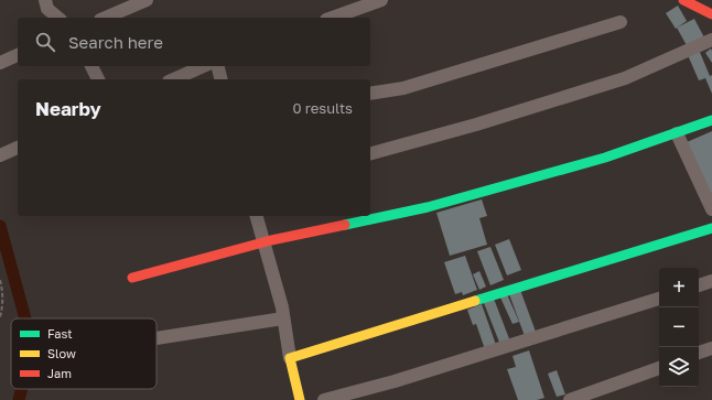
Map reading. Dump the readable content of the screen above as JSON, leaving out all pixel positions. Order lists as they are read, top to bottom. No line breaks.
{"legend":["Fast","Slow","Jam"],"page":{"search":"Search here","heading":["Nearby","0 results"],"map_buttons":["+","−"]}}
